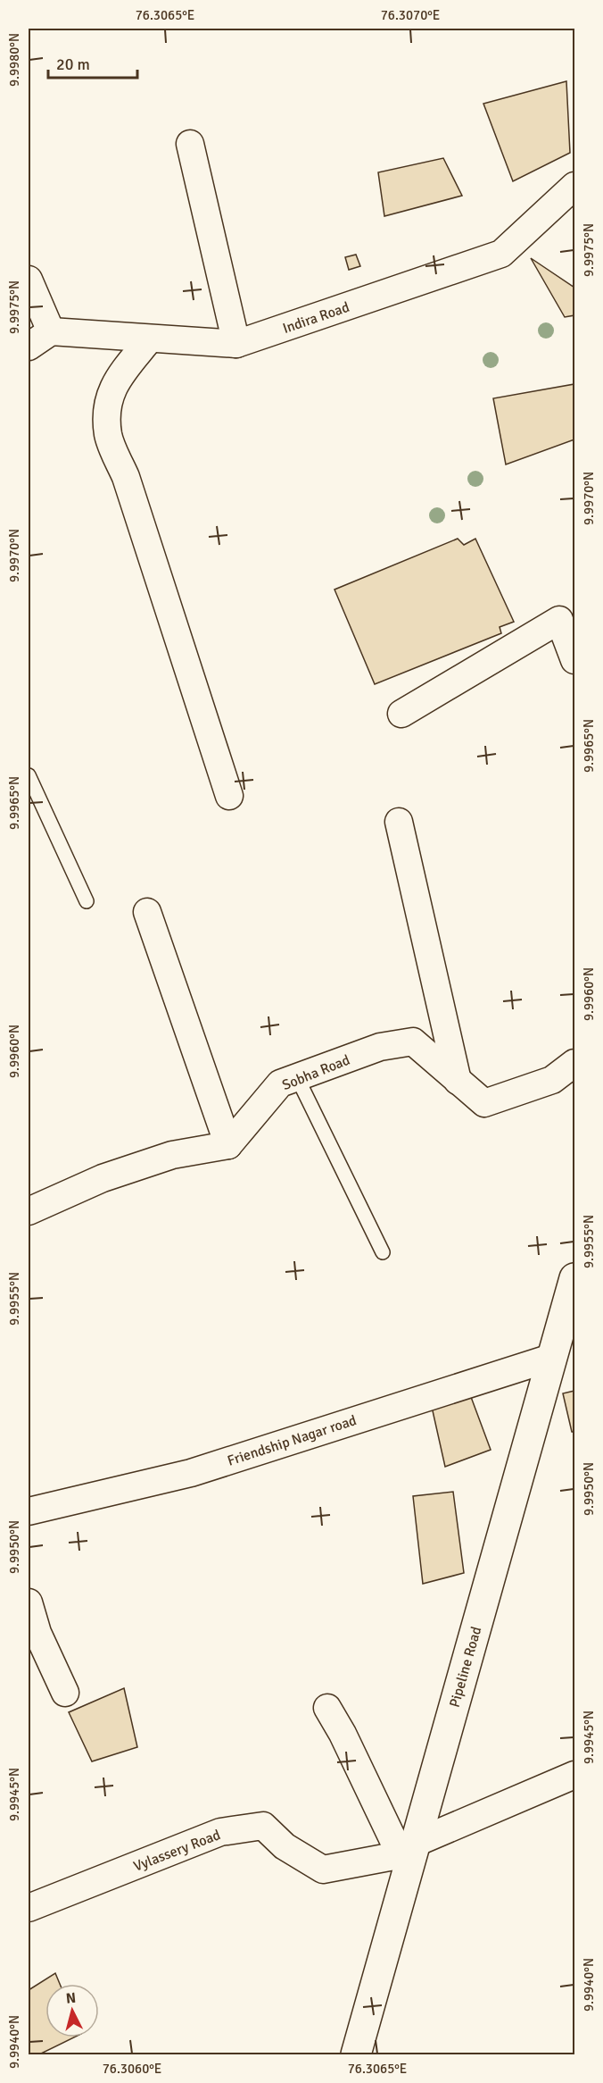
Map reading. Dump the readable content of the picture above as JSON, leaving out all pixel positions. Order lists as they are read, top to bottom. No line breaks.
{"streets":{"street":["Indira Road","Sobha Road","Friendship Nagar road","Pipeline Road","Vylassery Road"]},"crossings":[["Friendship Nagar road","Pipeline Road"],["Pipeline Road","Vylassery Road"]],"scale_bar":"20 m","north":"top","coordinates":["76.3065°E","76.3070°E","9.9980°N","9.9975°N","9.9970°N","9.9965°N","9.9960°N","9.9955°N","9.9950°N","9.9945°N","9.9940°N","76.3060°E"]}
